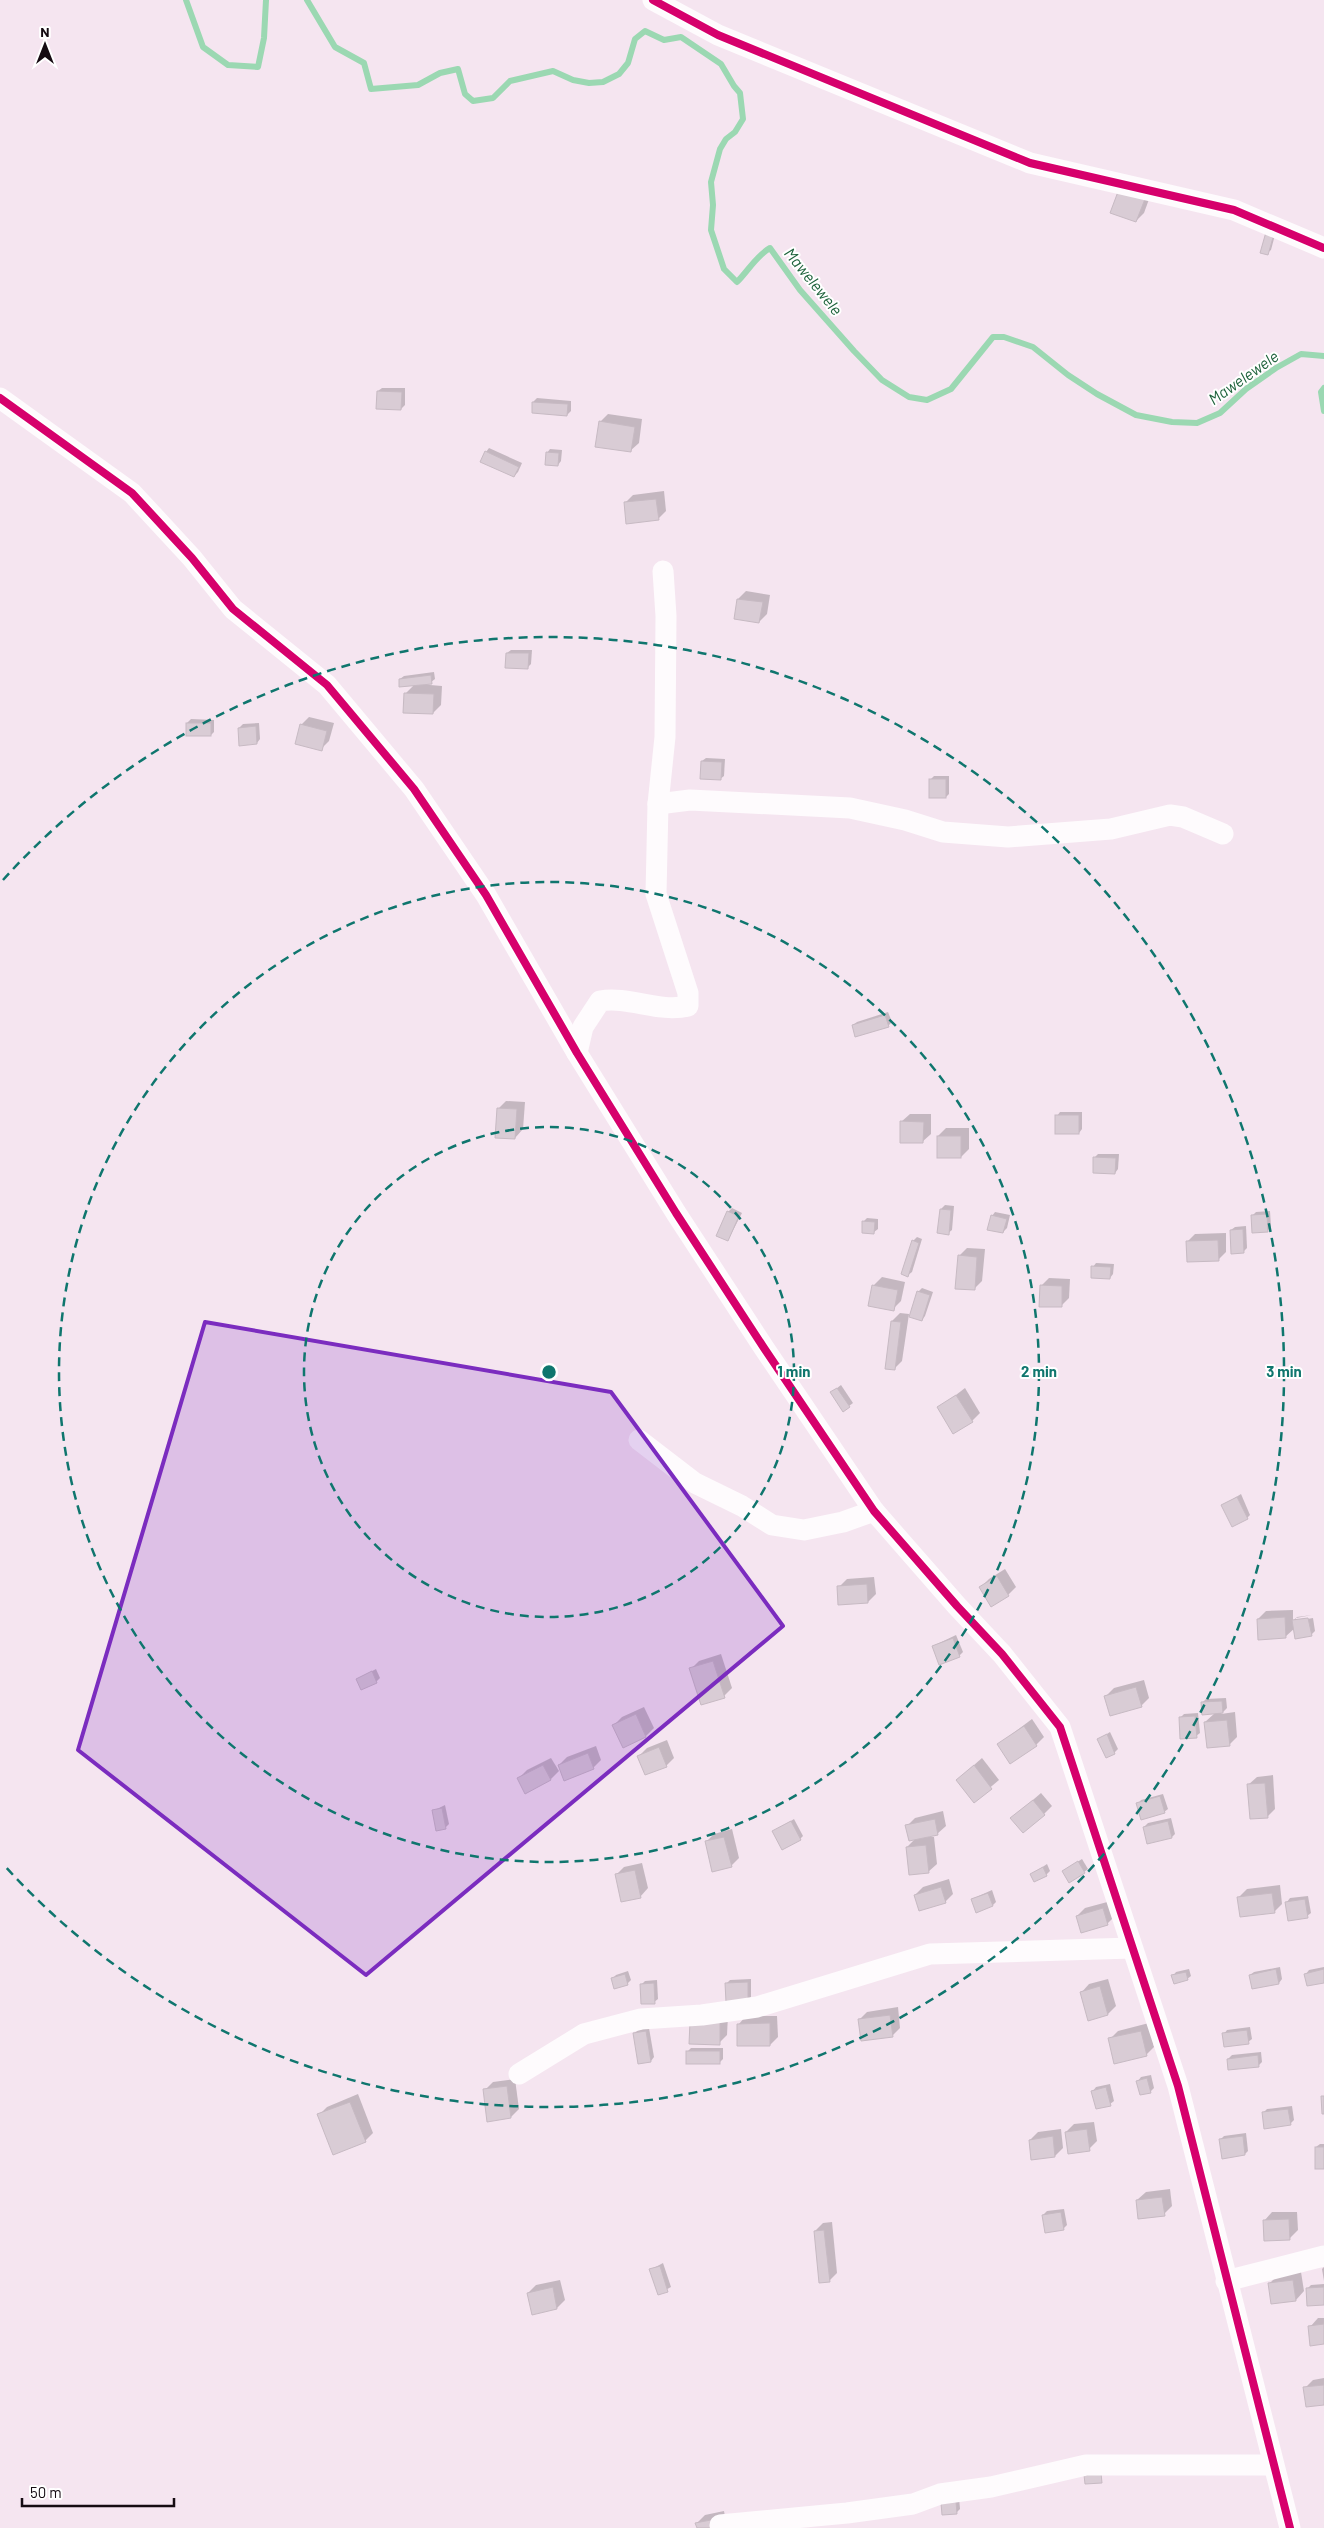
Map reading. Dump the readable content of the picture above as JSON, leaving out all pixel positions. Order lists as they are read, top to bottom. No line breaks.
{"water":["Mawelewele"],"scale_bar":"50 m","north":"top","rings":["1 min","2 min","3 min"]}
